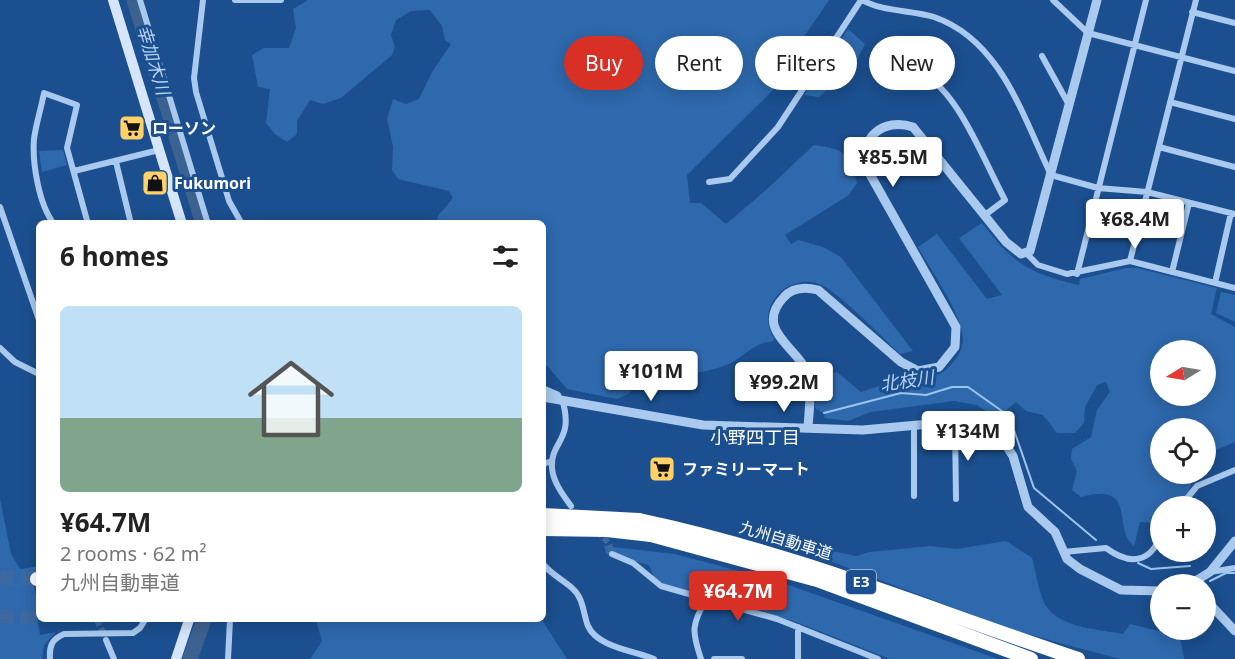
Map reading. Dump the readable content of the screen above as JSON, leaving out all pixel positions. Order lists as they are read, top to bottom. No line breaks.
{"streets":{"highway":["九州自動車道","E3"]},"districts":["小野四丁目"],"water":["幸加木川","北枝川"],"places":{"supermarket":["ローソン","ファミリーマート"],"shop":["Fukumori"]},"north":"left","page":{"chip":["Buy","Rent","Filters","New"],"price":["¥85.5M","¥68.4M","¥101M","¥99.2M","¥134M","¥64.7M"],"heading":"6 homes","list":[{"name":"¥64.7M","note":"2 rooms · 62 m² · 九州自動車道"}],"map_buttons":["+","−"]}}
